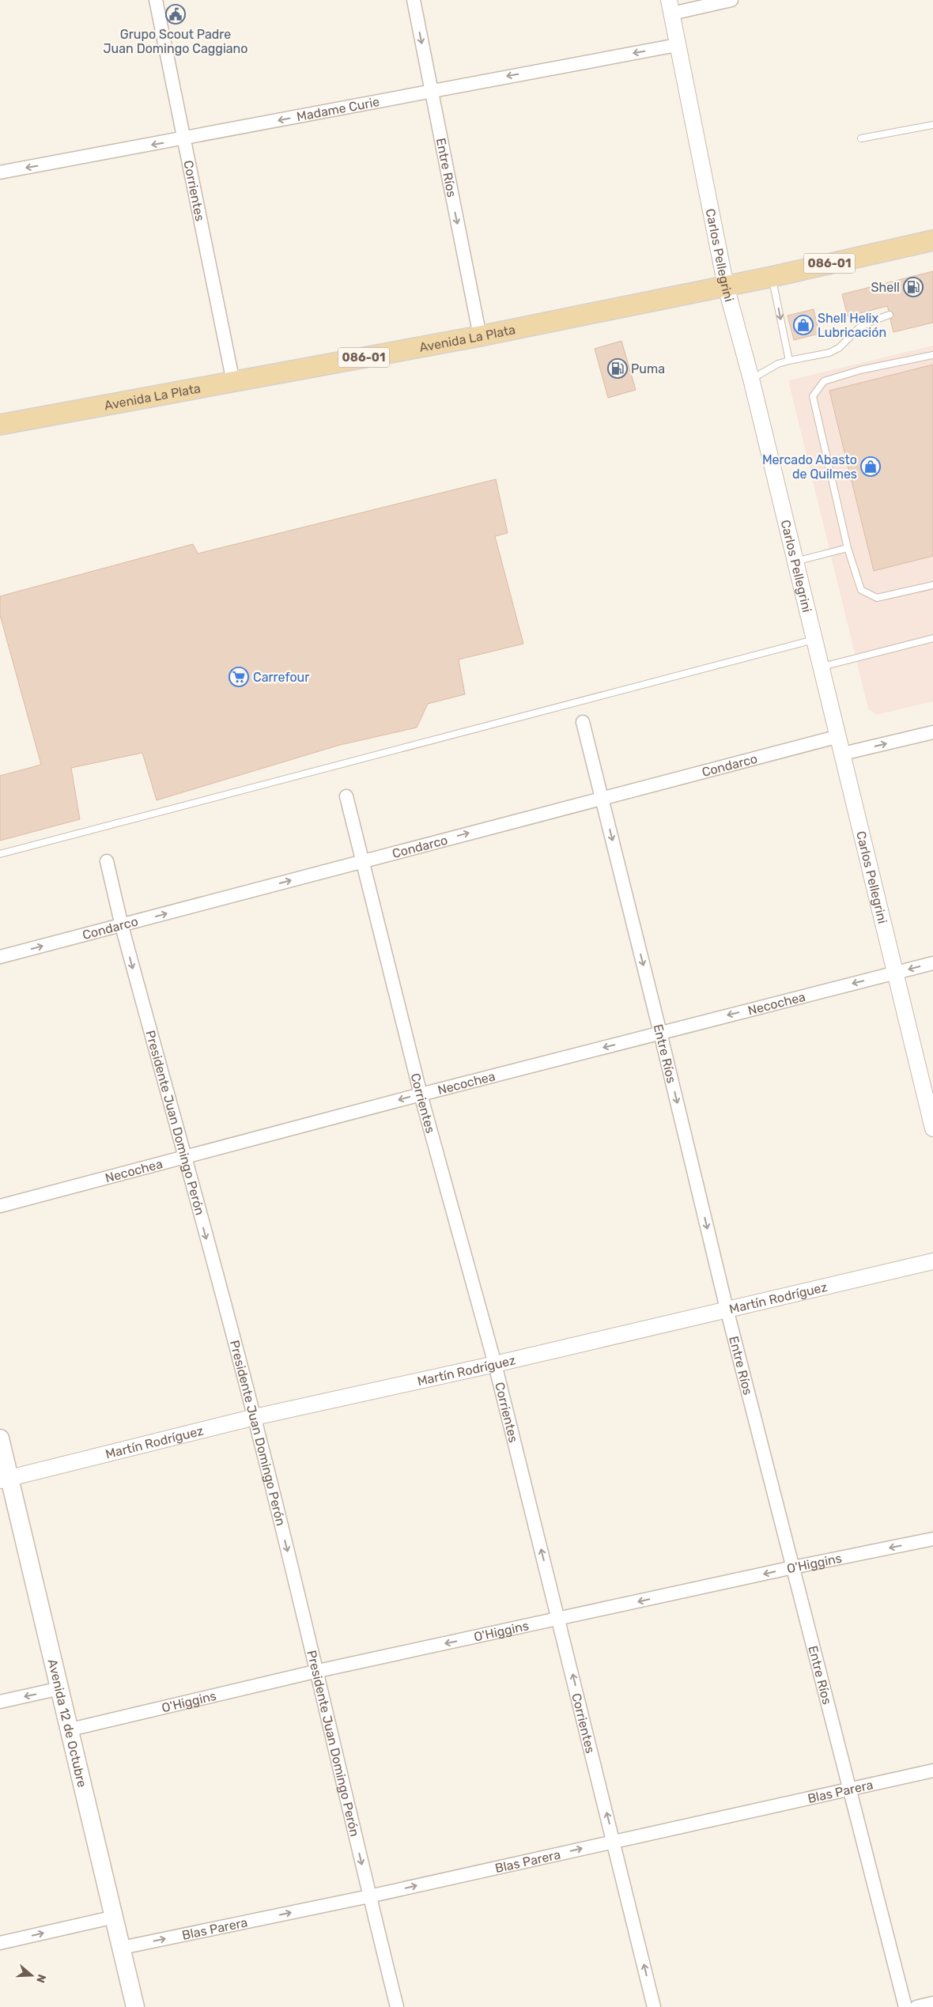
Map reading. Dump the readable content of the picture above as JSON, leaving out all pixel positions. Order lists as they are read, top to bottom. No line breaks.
{"streets":{"main road":["086-01","Avenida La Plata","Avenida 12 de Octubre"],"street":["Madame Curie","Entre Ríos","Corrientes","Carlos Pellegrini","Condarco","Necochea","Presidente Juan Domingo Perón","Martín Rodríguez","O'Higgins","Blas Parera"]},"crossings":[["Madame Curie","Entre Ríos"],["Madame Curie","Corrientes"],["Madame Curie","Carlos Pellegrini"],["Entre Ríos","Avenida La Plata"],["Entre Ríos","Condarco"],["Entre Ríos","Necochea"],["Entre Ríos","Martín Rodríguez"],["Entre Ríos","O'Higgins"],["Entre Ríos","Blas Parera"],["Corrientes","Avenida La Plata"],["Corrientes","Condarco"],["Corrientes","Necochea"],["Corrientes","Martín Rodríguez"],["Corrientes","O'Higgins"],["Corrientes","Blas Parera"],["Carlos Pellegrini","Avenida La Plata"],["Carlos Pellegrini","Condarco"],["Carlos Pellegrini","Necochea"],["Condarco","Presidente Juan Domingo Perón"],["Necochea","Presidente Juan Domingo Perón"],["Presidente Juan Domingo Perón","Martín Rodríguez"],["Presidente Juan Domingo Perón","O'Higgins"],["Presidente Juan Domingo Perón","Blas Parera"],["Martín Rodríguez","Avenida 12 de Octubre"],["O'Higgins","Avenida 12 de Octubre"],["Avenida 12 de Octubre","Blas Parera"]],"one_way":["Madame Curie","Entre Ríos","Corrientes","Condarco","Necochea","Presidente Juan Domingo Perón","O'Higgins","Blas Parera"],"places":{"public building":["Grupo Scout Padre Juan Domingo Caggiano"],"fuel station":["Shell","Puma"],"shop":["Shell Helix Lubricación","Mercado Abasto de Quilmes"],"supermarket":["Carrefour"]},"north":"right"}
